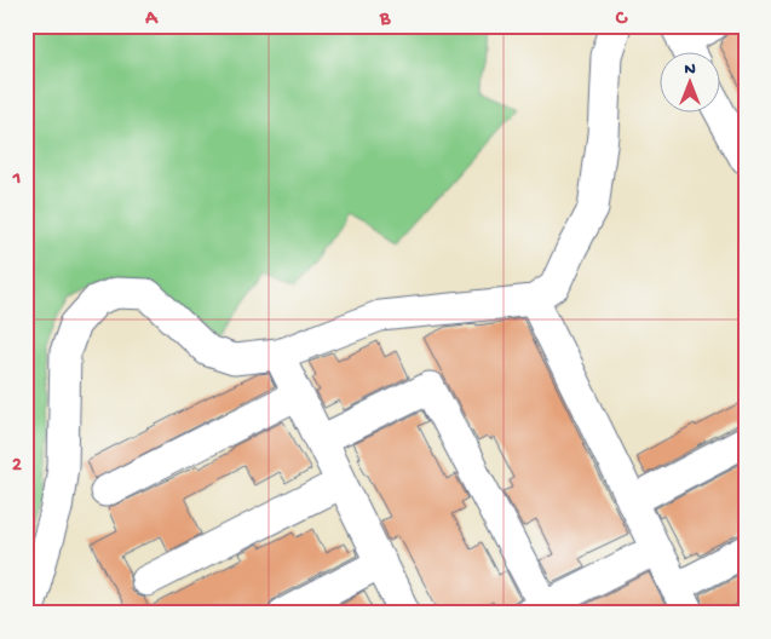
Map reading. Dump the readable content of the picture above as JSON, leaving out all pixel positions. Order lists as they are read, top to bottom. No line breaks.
{"north":"top","grid":{"columns":["A","B","C"],"rows":["1","2"]}}
